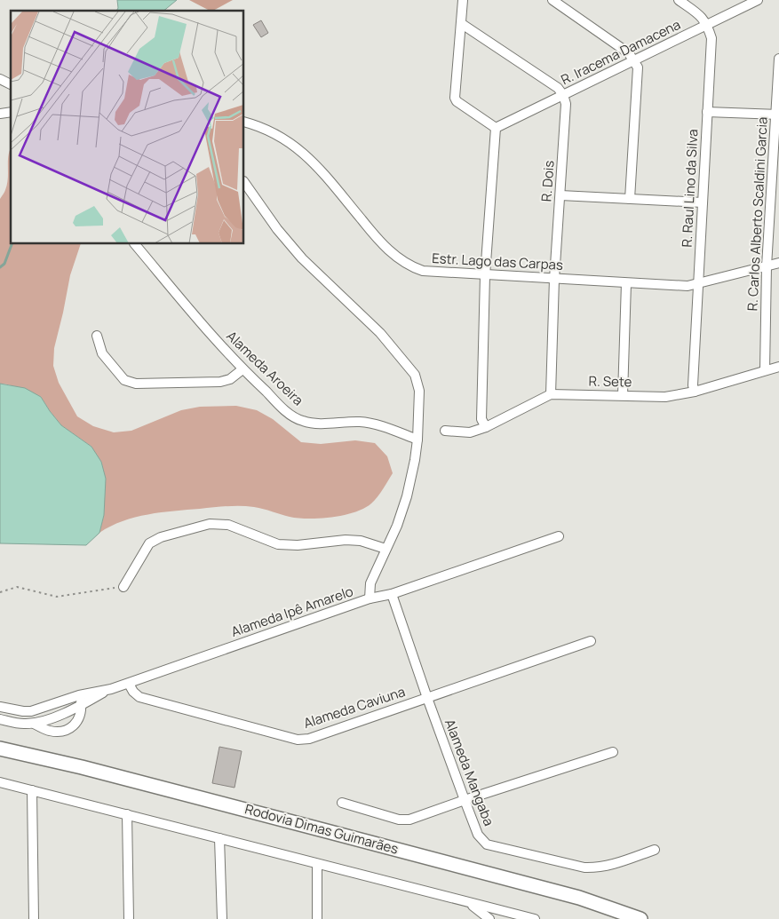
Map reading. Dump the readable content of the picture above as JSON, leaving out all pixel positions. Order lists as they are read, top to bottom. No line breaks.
{"streets":{"main road":["Rodovia Dimas Guimarães"],"street":["R. Iracema Damacena","R. Dois","R. Raul Lino da Silva","R. Carlos Alberto Scaldini Garcia","Estr. Lago das Carpas","Alameda Aroeira","R. Sete","Alameda Ipê Amarelo","Alameda Caviuna","Alameda Mangaba"]},"crossings":[["R. Iracema Damacena","R. Dois"],["R. Iracema Damacena","R. Raul Lino da Silva"],["R. Dois","Estr. Lago das Carpas"],["R. Dois","R. Sete"],["R. Raul Lino da Silva","Estr. Lago das Carpas"],["R. Raul Lino da Silva","R. Sete"],["R. Carlos Alberto Scaldini Garcia","Estr. Lago das Carpas"],["R. Carlos Alberto Scaldini Garcia","R. Sete"],["Alameda Aroeira","Alameda Ipê Amarelo"],["Alameda Ipê Amarelo","Alameda Caviuna"],["Alameda Caviuna","Alameda Mangaba"]]}
